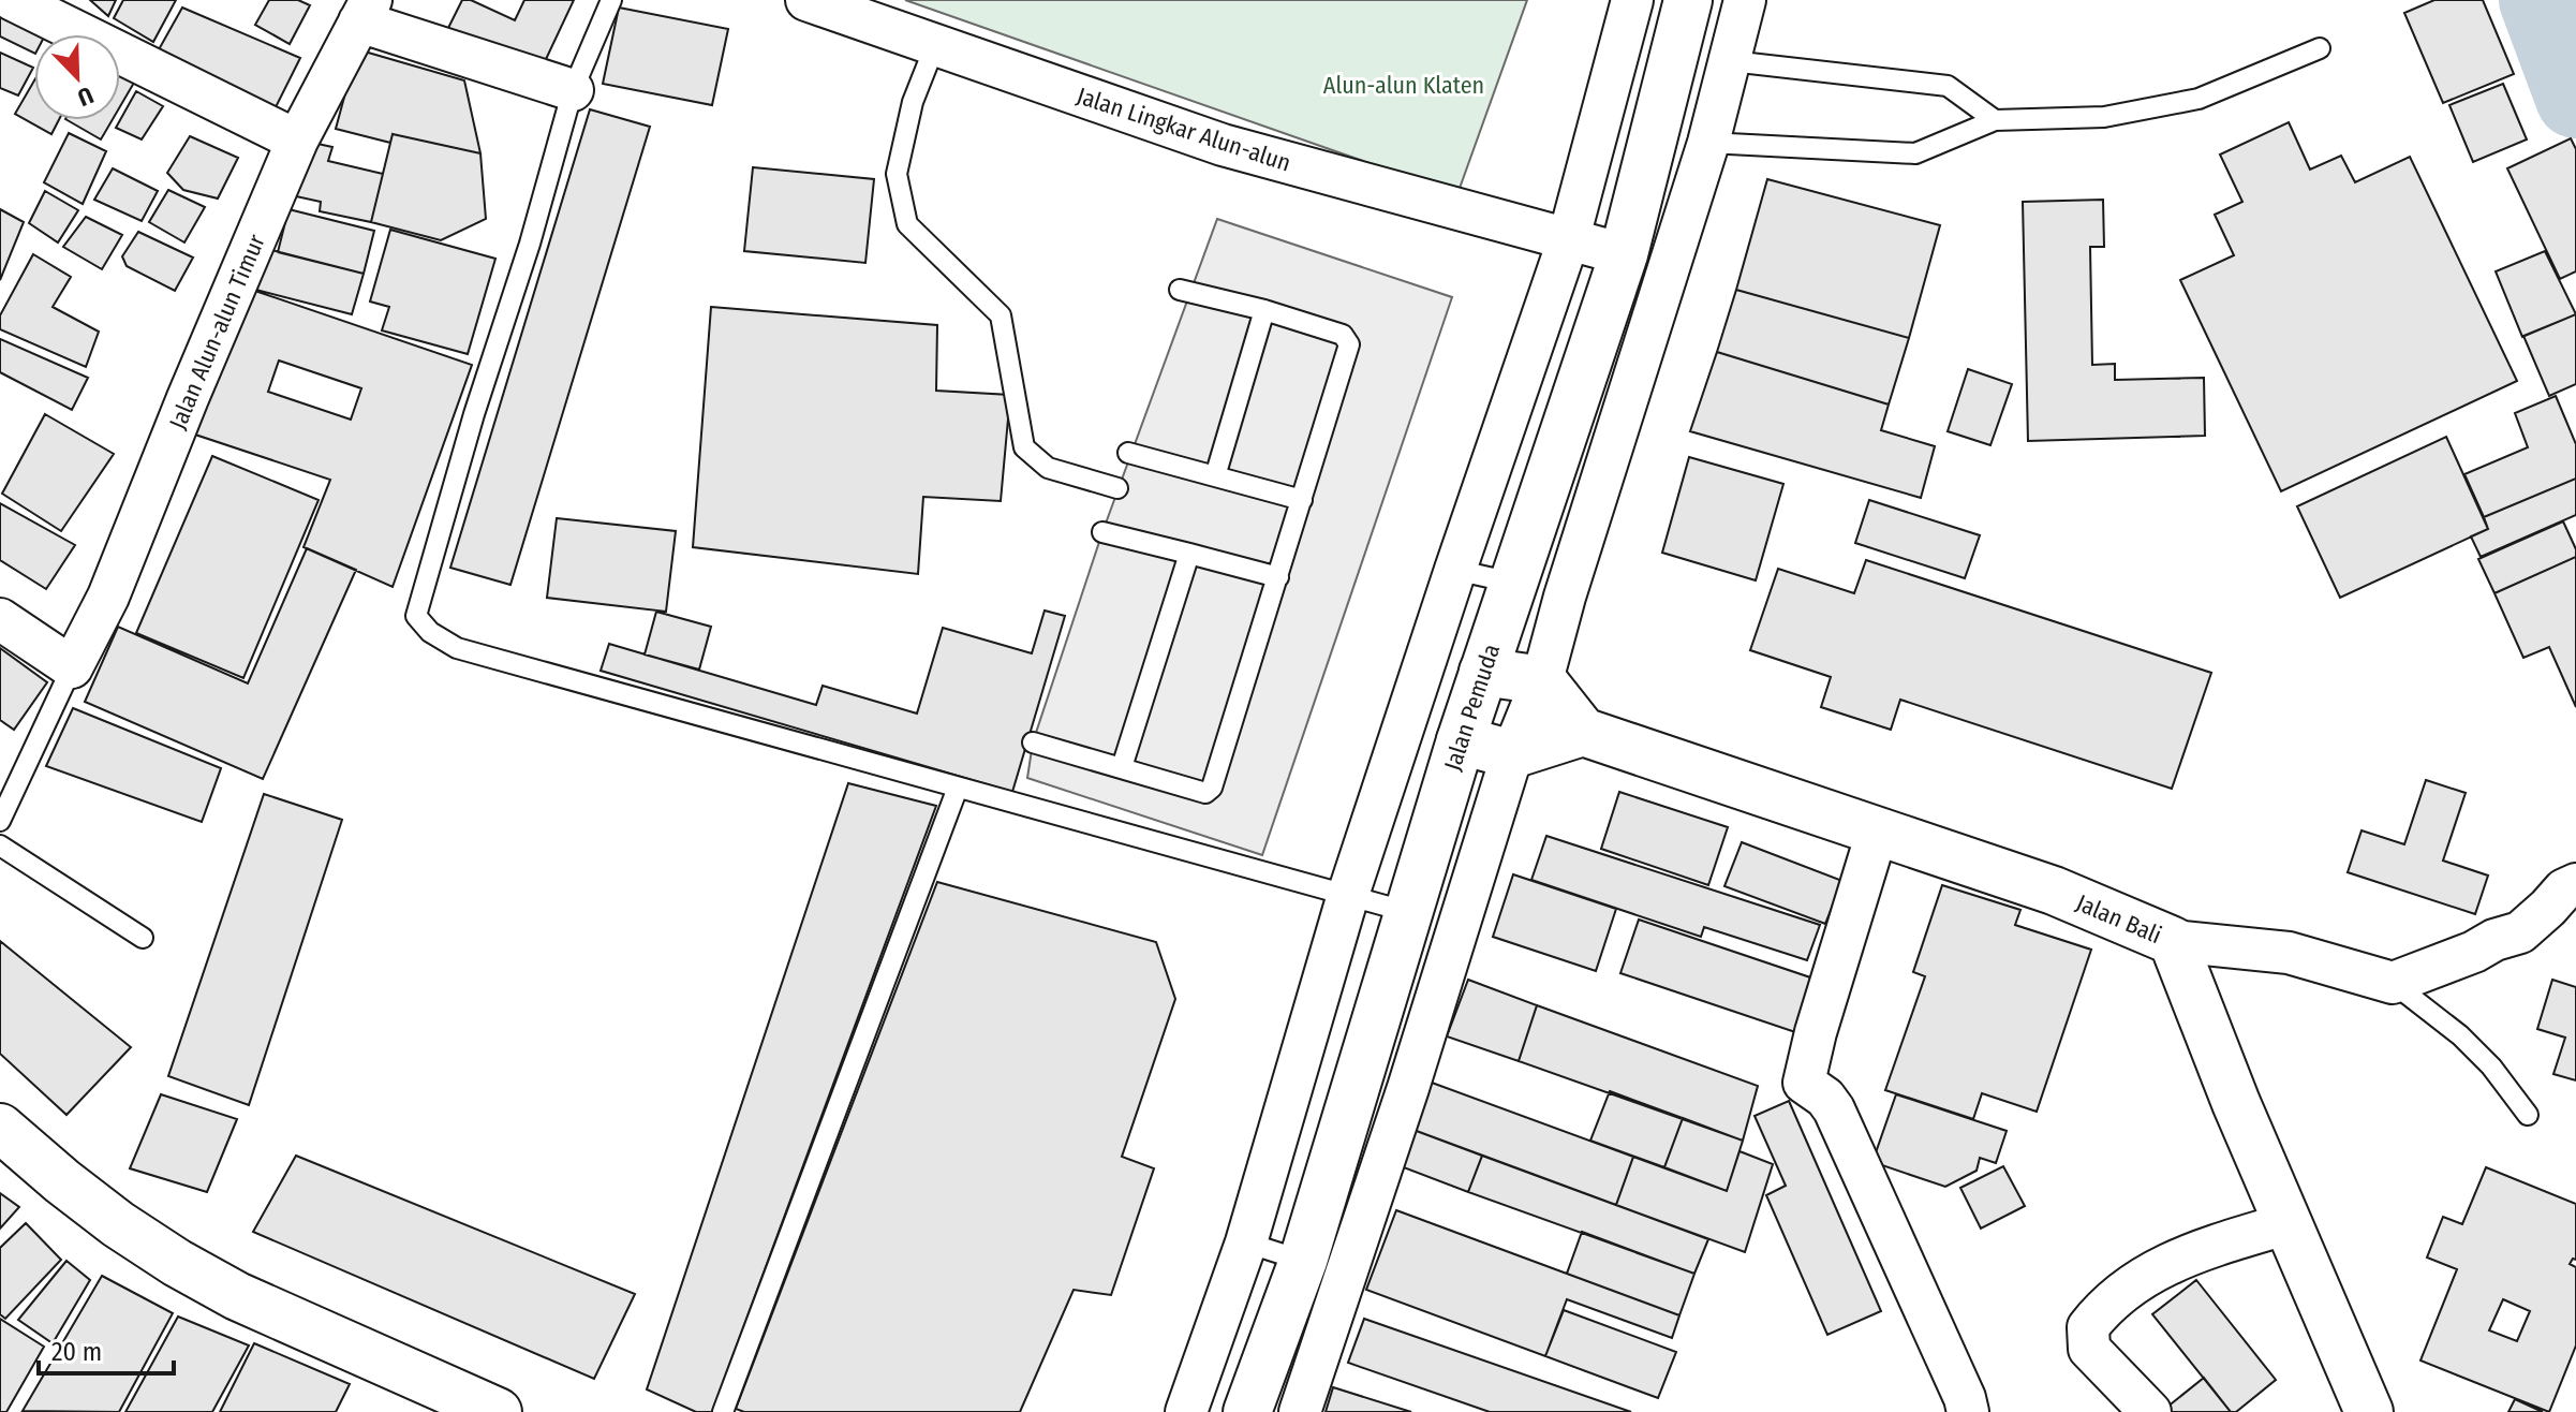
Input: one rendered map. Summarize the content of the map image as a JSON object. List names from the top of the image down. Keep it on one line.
{"streets":{"main road":["Jalan Pemuda","Jalan Bali"],"street":["Jalan Lingkar Alun-alun","Jalan Alun-alun Timur"]},"crossings":[["Jalan Lingkar Alun-alun","Jalan Pemuda"]],"parks":["Alun-alun Klaten"],"scale_bar":"20 m","north":"bottom right"}
